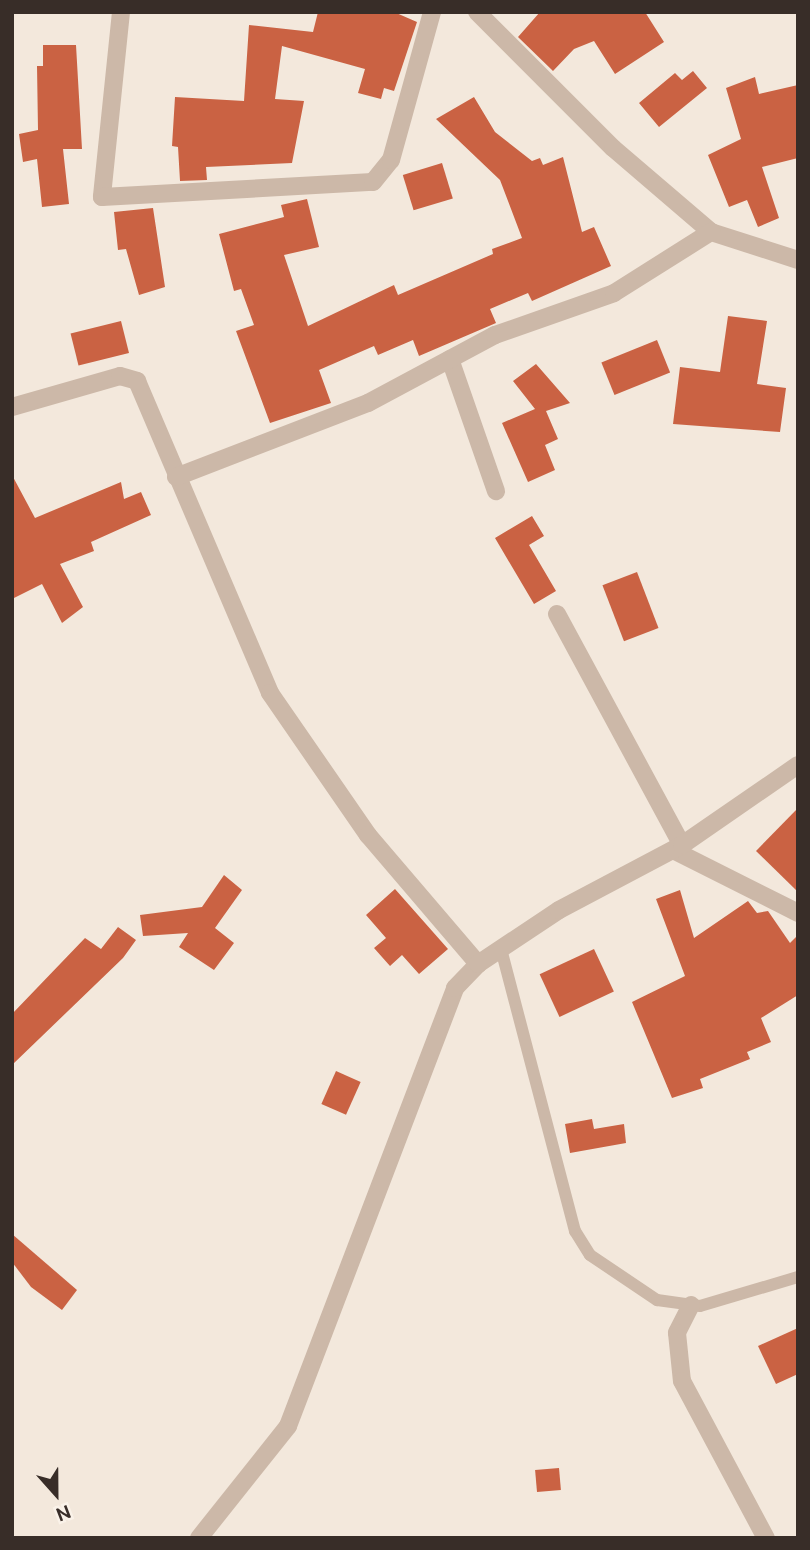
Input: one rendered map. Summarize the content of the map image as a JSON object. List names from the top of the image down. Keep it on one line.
{"north":"bottom"}
